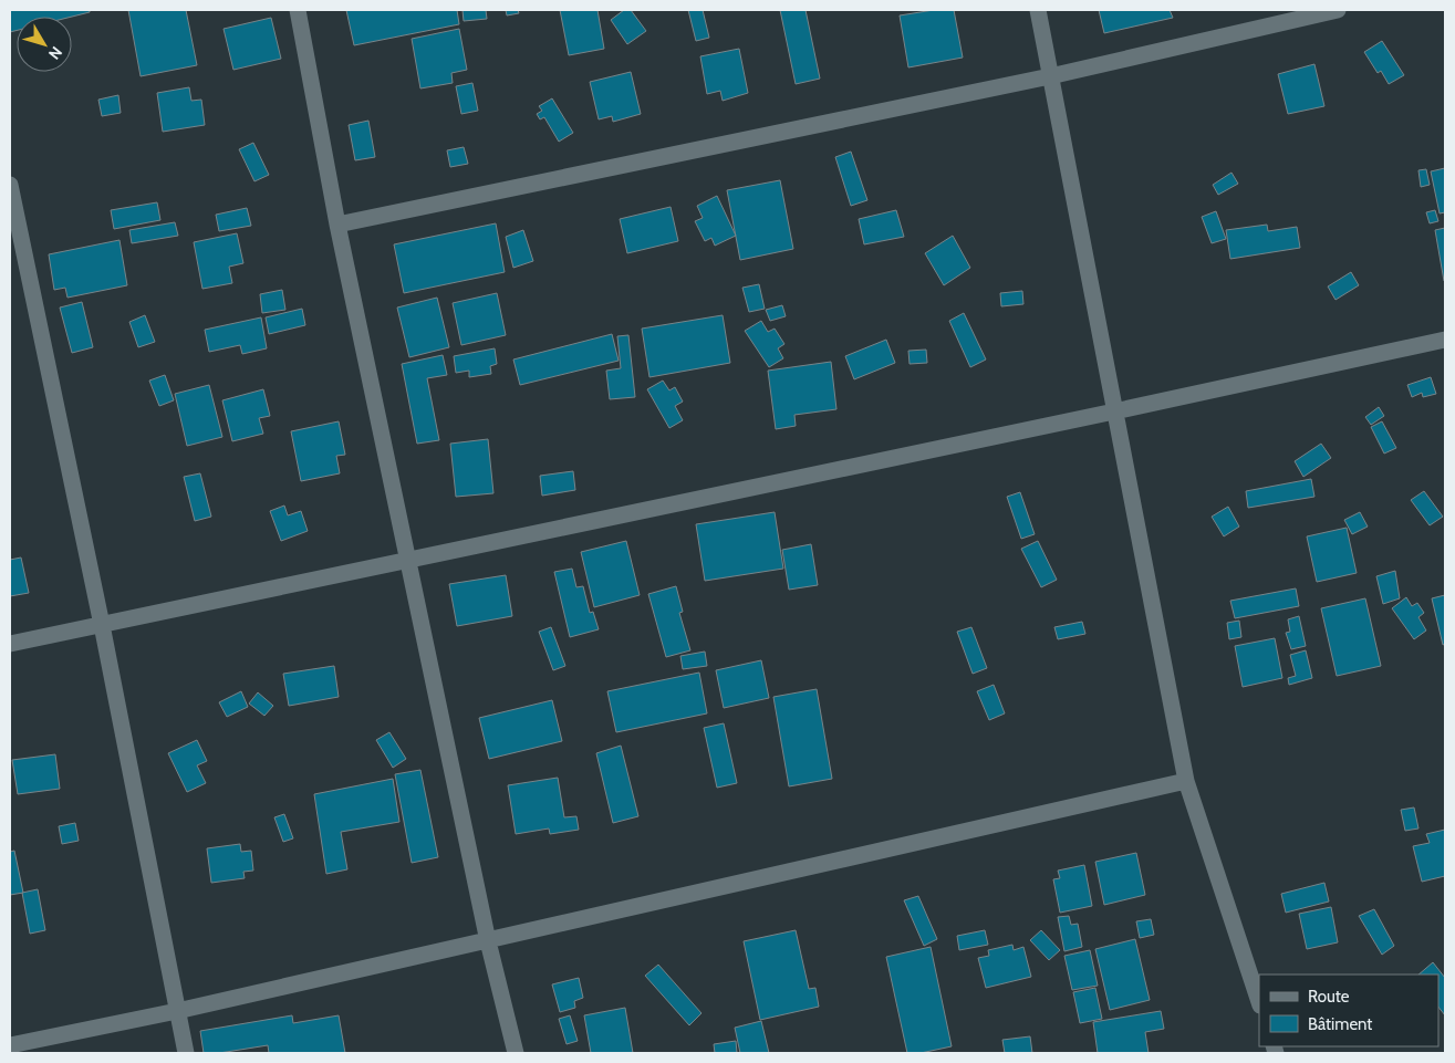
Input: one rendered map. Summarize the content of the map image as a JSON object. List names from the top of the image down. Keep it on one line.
{"legend":["Route","Bâtiment"],"north":"bottom right"}
